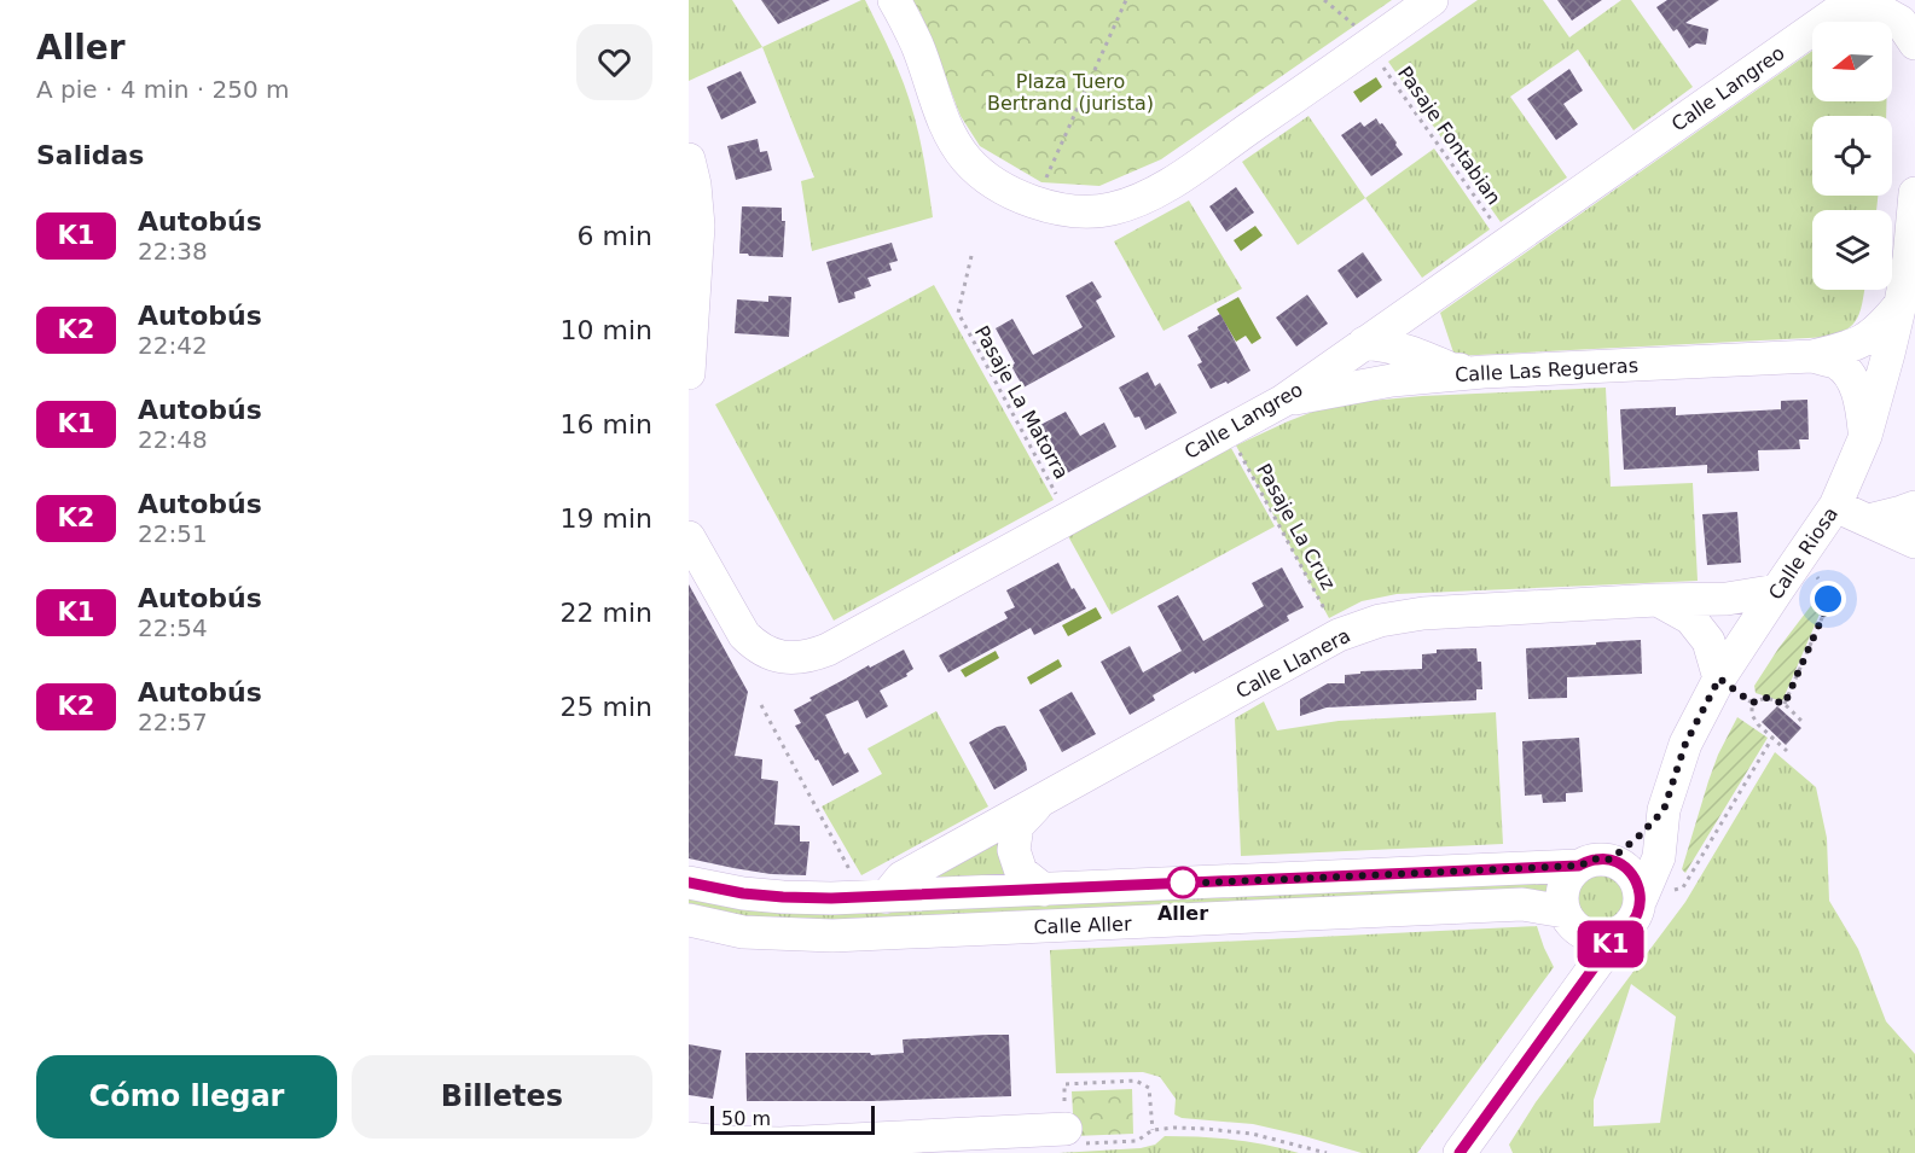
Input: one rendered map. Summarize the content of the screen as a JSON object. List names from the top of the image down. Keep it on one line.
{"streets":{"street":["Calle Langreo","Calle Las Regueras","Calle Riosa","Calle Llanera","Calle Aller"],"path":["Pasaje Fontabian","Pasaje La Matorra","Pasaje La Cruz"]},"crossings":[["Calle Langreo","Pasaje Fontabian"],["Calle Langreo","Calle Las Regueras"],["Calle Langreo","Pasaje La Matorra"],["Calle Langreo","Pasaje La Cruz"],["Calle Las Regueras","Calle Riosa"],["Pasaje La Cruz","Calle Llanera"],["Calle Riosa","Calle Llanera"],["Calle Riosa","Calle Aller"],["Calle Llanera","Calle Aller"]],"parks":["Plaza Tuero Bertrand (jurista)"],"places":["Aller"],"lines":["bus line K1"],"scale_bar":"50 m","north":"left","page":{"heading":[["Aller","A pie · 4 min · 250 m"],"Salidas"],"on_map":"K1","list":[{"mark":"K1","name":"Autobús","note":"22:38","value":"6 min"},{"mark":"K2","name":"Autobús","note":"22:42","value":"10 min"},{"mark":"K1","name":"Autobús","note":"22:48","value":"16 min"},{"mark":"K2","name":"Autobús","note":"22:51","value":"19 min"},{"mark":"K1","name":"Autobús","note":"22:54","value":"22 min"},{"mark":"K2","name":"Autobús","note":"22:57","value":"25 min"}],"buttons":["Cómo llegar","Billetes"],"scale":"50 m"}}
